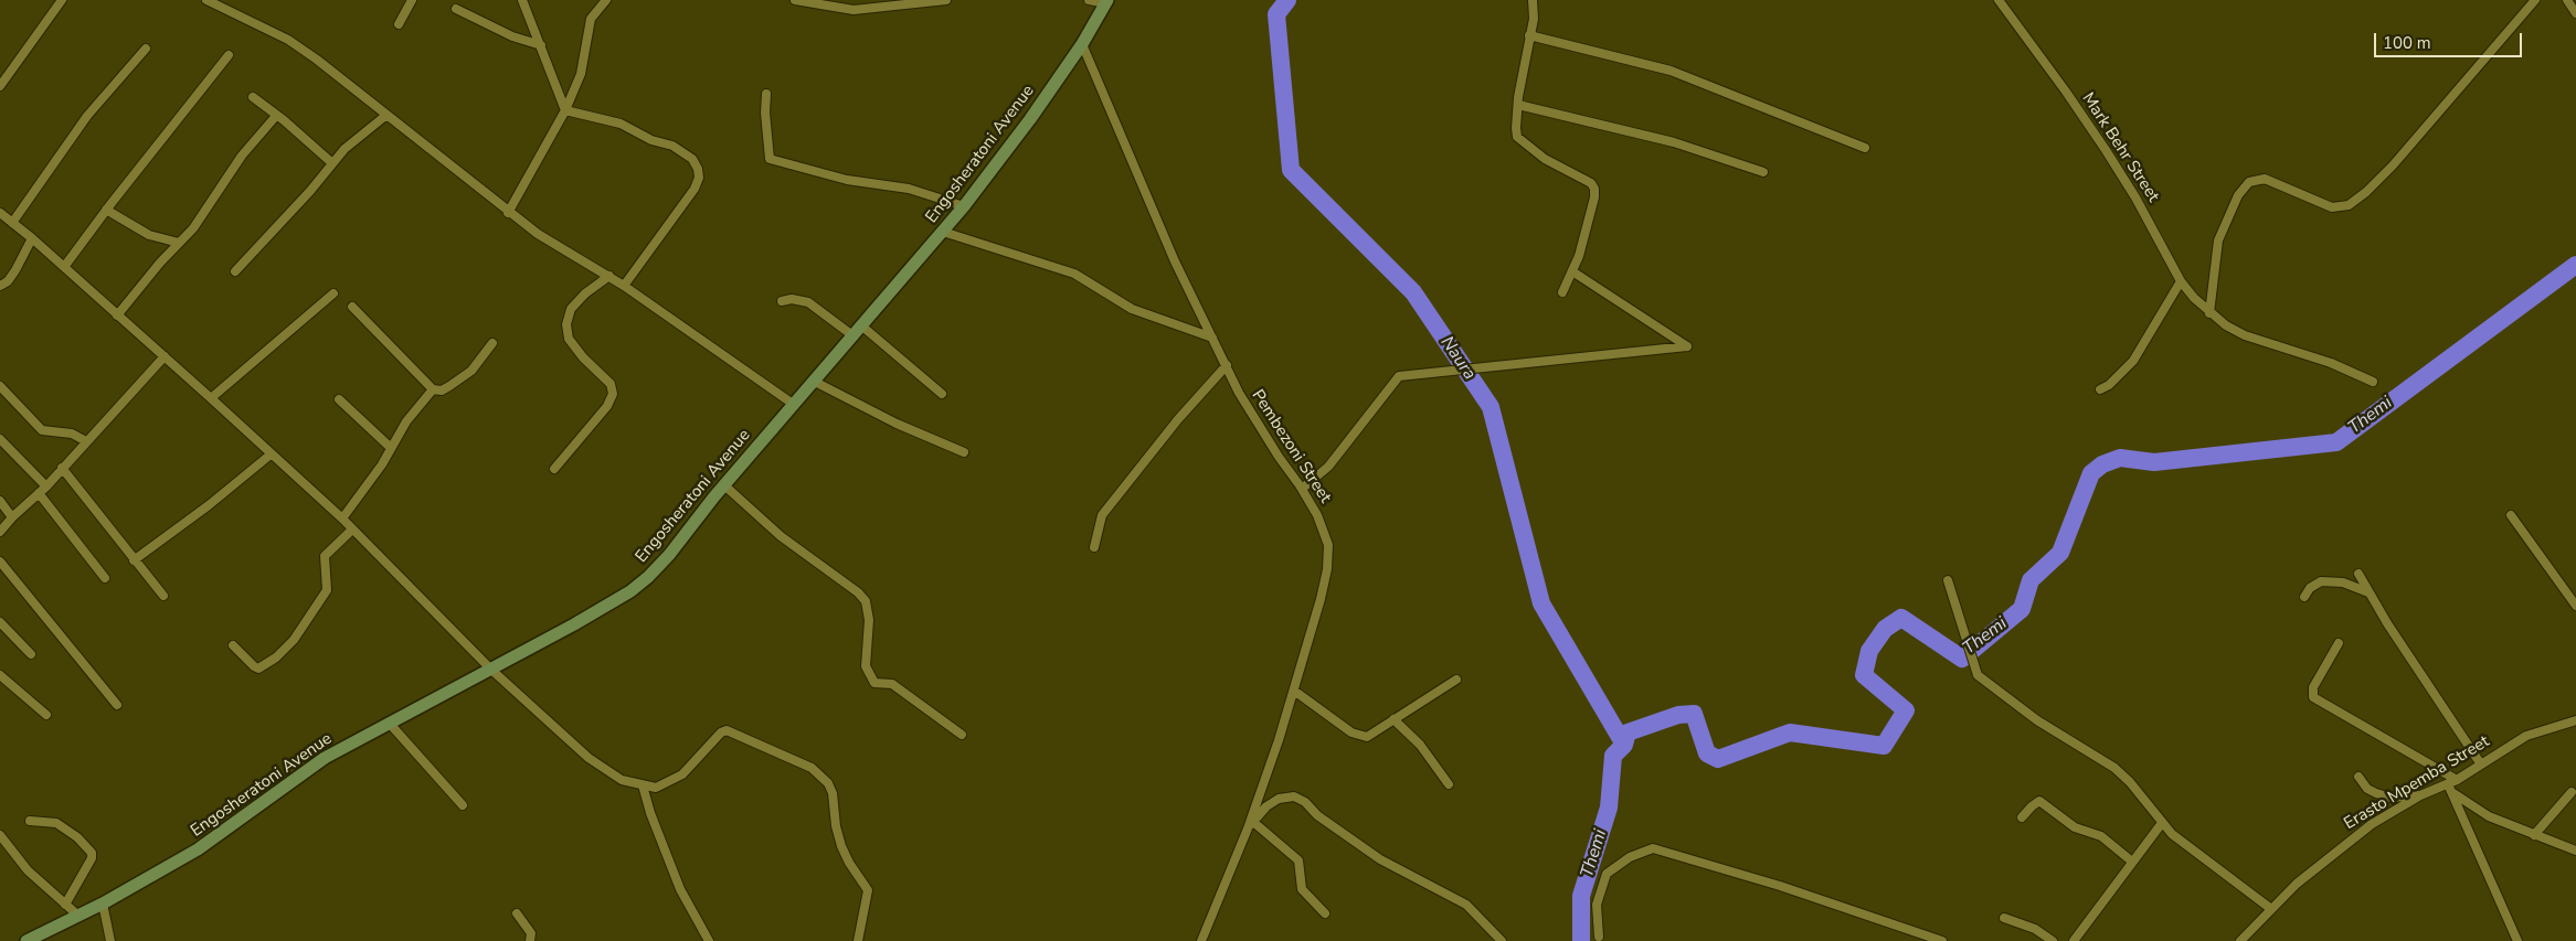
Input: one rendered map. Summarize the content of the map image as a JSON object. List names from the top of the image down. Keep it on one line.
{"streets":{"street":["Mark Behr Street","Engosheratoni Avenue","Pembezoni Street","Erasto Mpemba Street"]},"crossings":[["Engosheratoni Avenue","Pembezoni Street"]],"water":["Naura","Themi"],"scale_bar":"100 m"}
